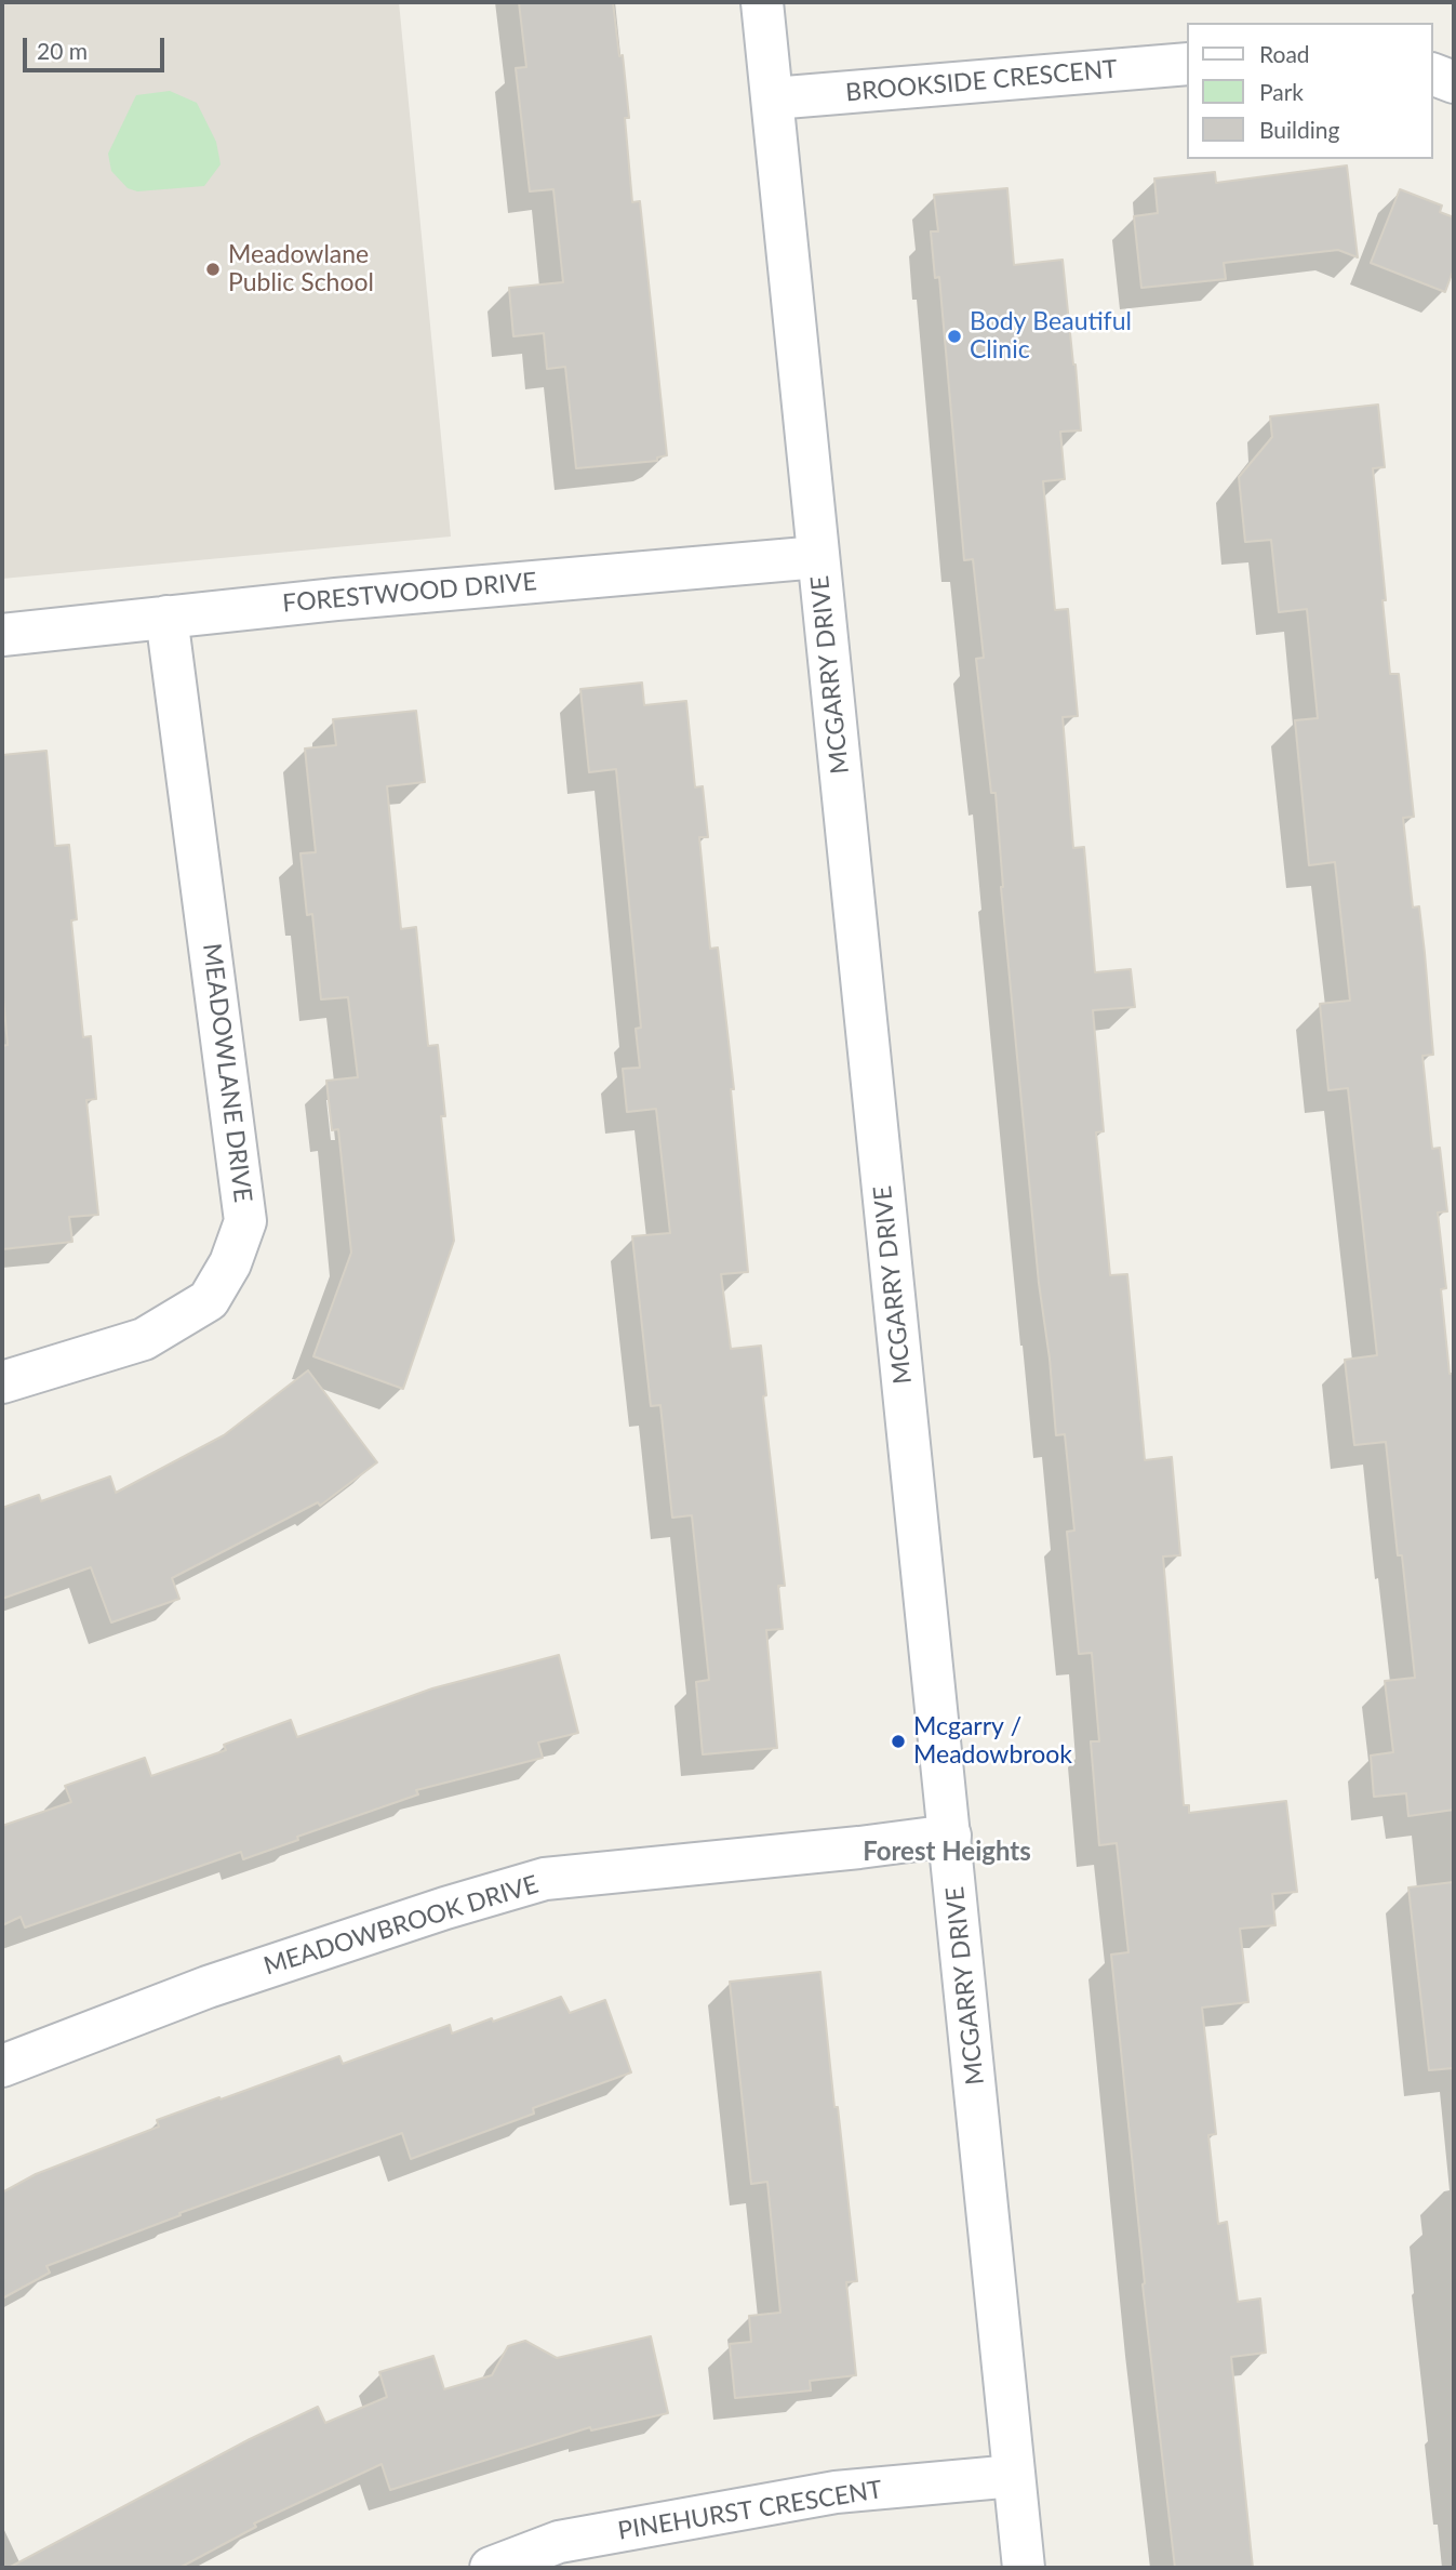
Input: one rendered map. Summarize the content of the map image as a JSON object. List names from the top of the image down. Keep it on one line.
{"streets":{"street":["BROOKSIDE CRESCENT","FORESTWOOD DRIVE","MCGARRY DRIVE","MEADOWLANE DRIVE","MEADOWBROOK DRIVE","PINEHURST CRESCENT"]},"crossings":[["BROOKSIDE CRESCENT","MCGARRY DRIVE"],["FORESTWOOD DRIVE","MCGARRY DRIVE"],["FORESTWOOD DRIVE","MEADOWLANE DRIVE"],["MCGARRY DRIVE","MEADOWBROOK DRIVE"],["MCGARRY DRIVE","PINEHURST CRESCENT"]],"districts":["Forest Heights"],"places":["Meadowlane Public School","Body Beautiful Clinic","Mcgarry / Meadowbrook"],"legend":["Road","Park","Building"],"scale_bar":"20 m"}
